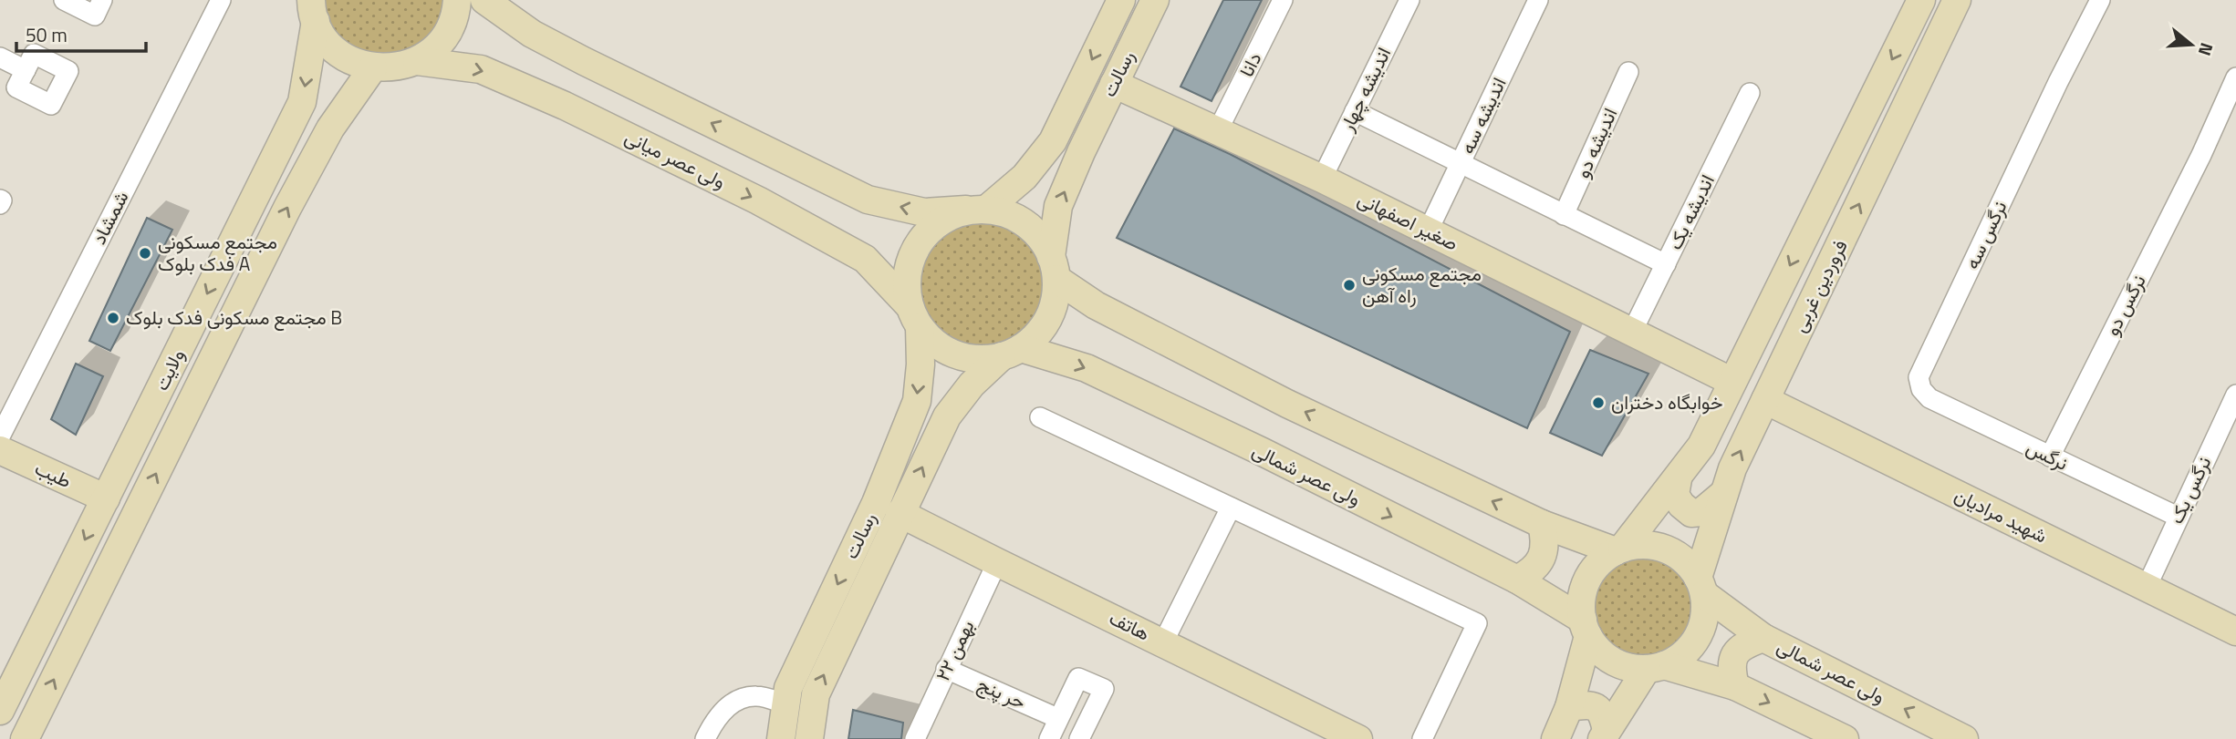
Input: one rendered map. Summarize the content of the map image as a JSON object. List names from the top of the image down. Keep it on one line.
{"streets":{"main road":["رسالت","ولی عصر میانی","صغیر اصفهانی","فروردین غربی","ولایت","طیب","ولی عصر شمالی","شهید مرادیان","هاتف"],"street":["دانا","اندیشه چهار","اندیشه سه","اندیشه دو","اندیشه یک","شمشاد","نرگس سه","نرگس دو","نرگس","نرگس یک","۲۲ بهمن","حر پنج"]},"crossings":[["دانا","صغیر اصفهانی"],["رسالت","ولی عصر میانی"],["رسالت","صغیر اصفهانی"],["رسالت","ولی عصر شمالی"],["رسالت","هاتف"],["اندیشه چهار","صغیر اصفهانی"],["اندیشه سه","صغیر اصفهانی"],["ولی عصر میانی","ولی عصر شمالی"],["اندیشه یک","صغیر اصفهانی"],["صغیر اصفهانی","فروردین غربی"],["نرگس سه","نرگس"],["فروردین غربی","ولی عصر شمالی"],["فروردین غربی","شهید مرادیان"],["نرگس دو","نرگس"],["ولایت","طیب"],["نرگس","نرگس یک"],["نرگس یک","شهید مرادیان"],["هاتف","۲۲ بهمن"],["۲۲ بهمن","حر پنج"]],"places":["مجتمع مسکونی فدک بلوک A","مجتمع مسکونی راه آهن","مجتمع مسکونی فدک بلوک B","خوابگاه دختران"],"scale_bar":"50 m","north":"right"}
